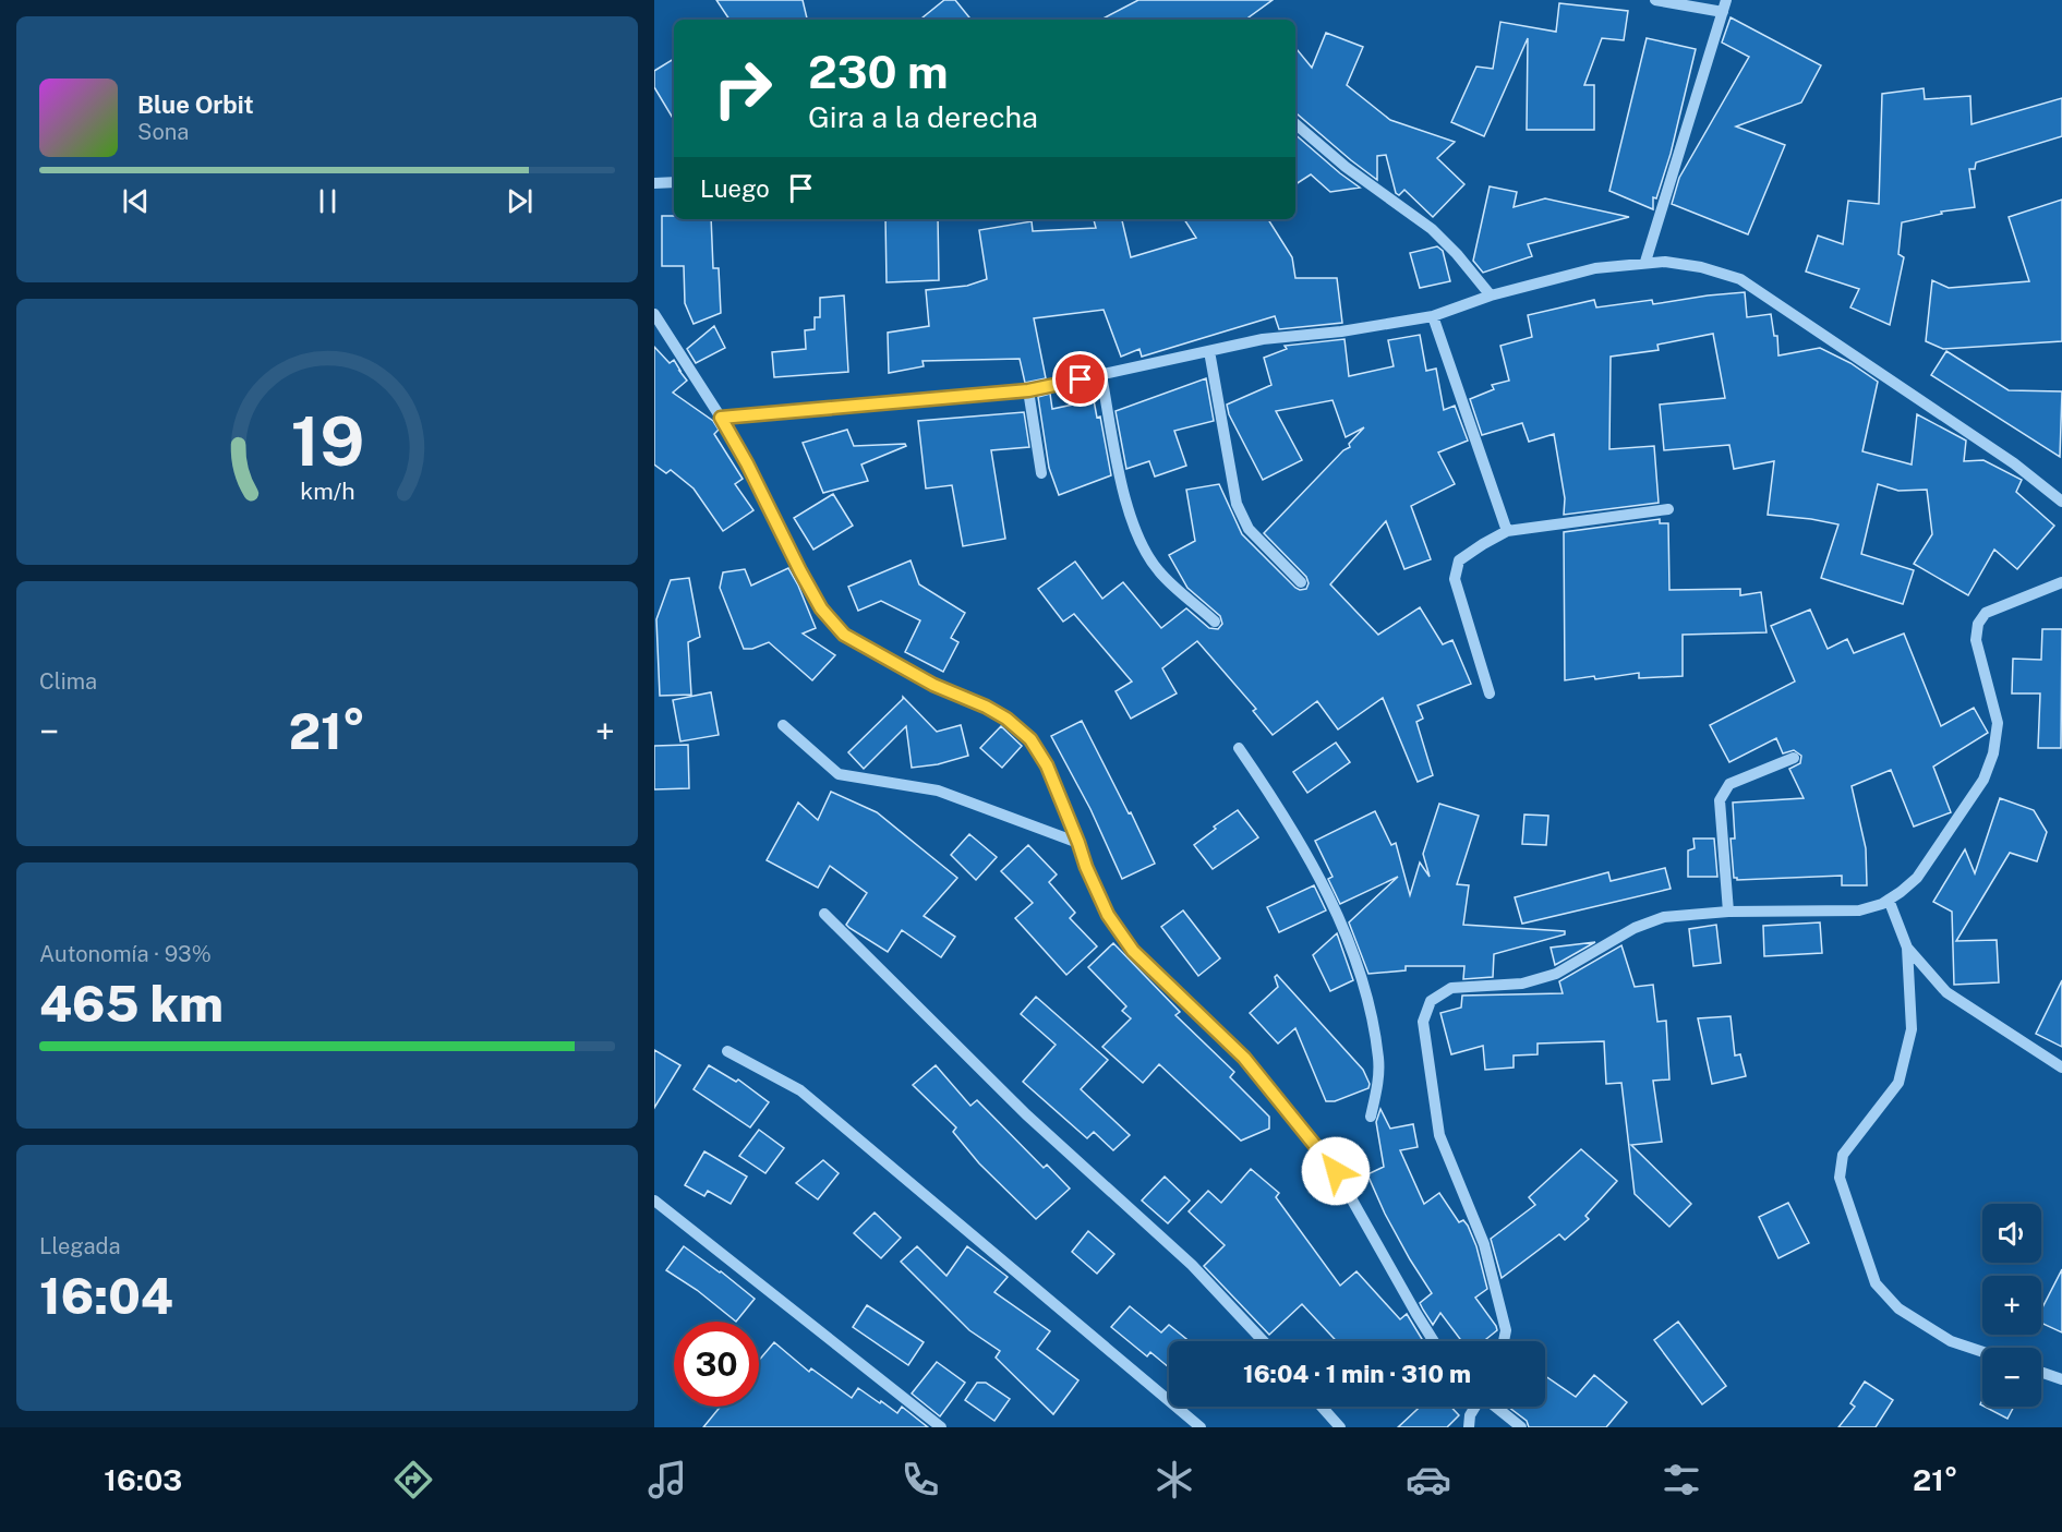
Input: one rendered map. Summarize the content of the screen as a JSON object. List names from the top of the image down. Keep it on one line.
{"page":{"turn":["230 m","Gira a la derecha"],"song":["Blue Orbit","Sona"],"then":"Luego","tile":["Clima",["Autonomía · 93%","465 km"],["Llegada","16:04"]],"heat":["−","21°","+"],"map_buttons":["+","−"],"limit":"30","trip":"16:04 · 1 min · 310 m","tabs":["16:03","21°"],"gauge":["19","km/h"]}}
